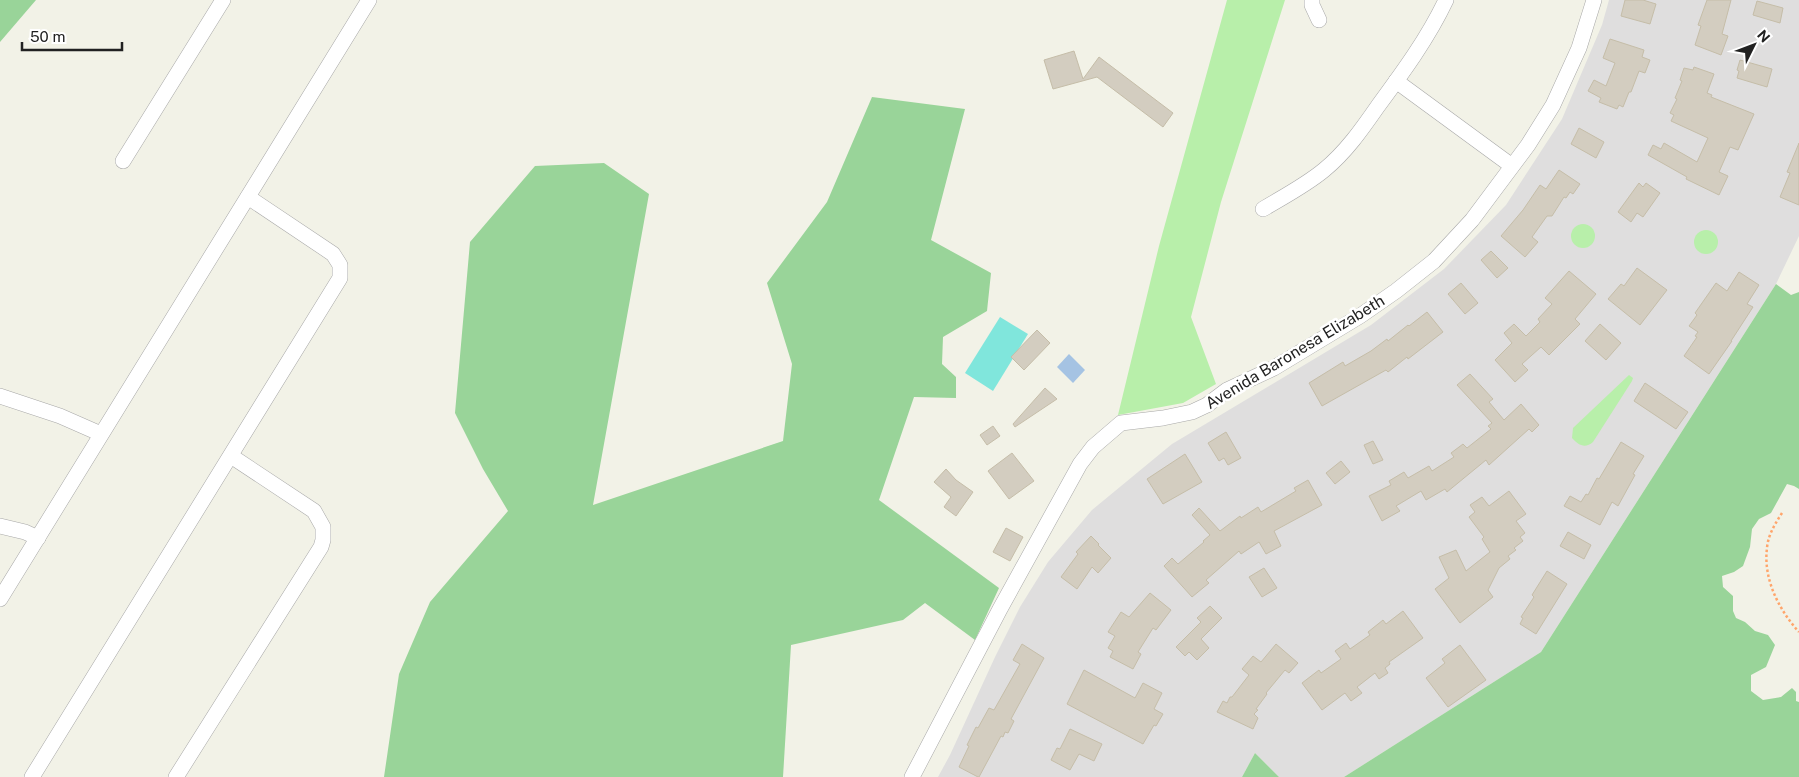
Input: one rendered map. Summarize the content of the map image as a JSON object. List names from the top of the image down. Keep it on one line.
{"streets":{"street":["Avenida Baronesa Elizabeth"]},"scale_bar":"50 m","north":"top right"}
